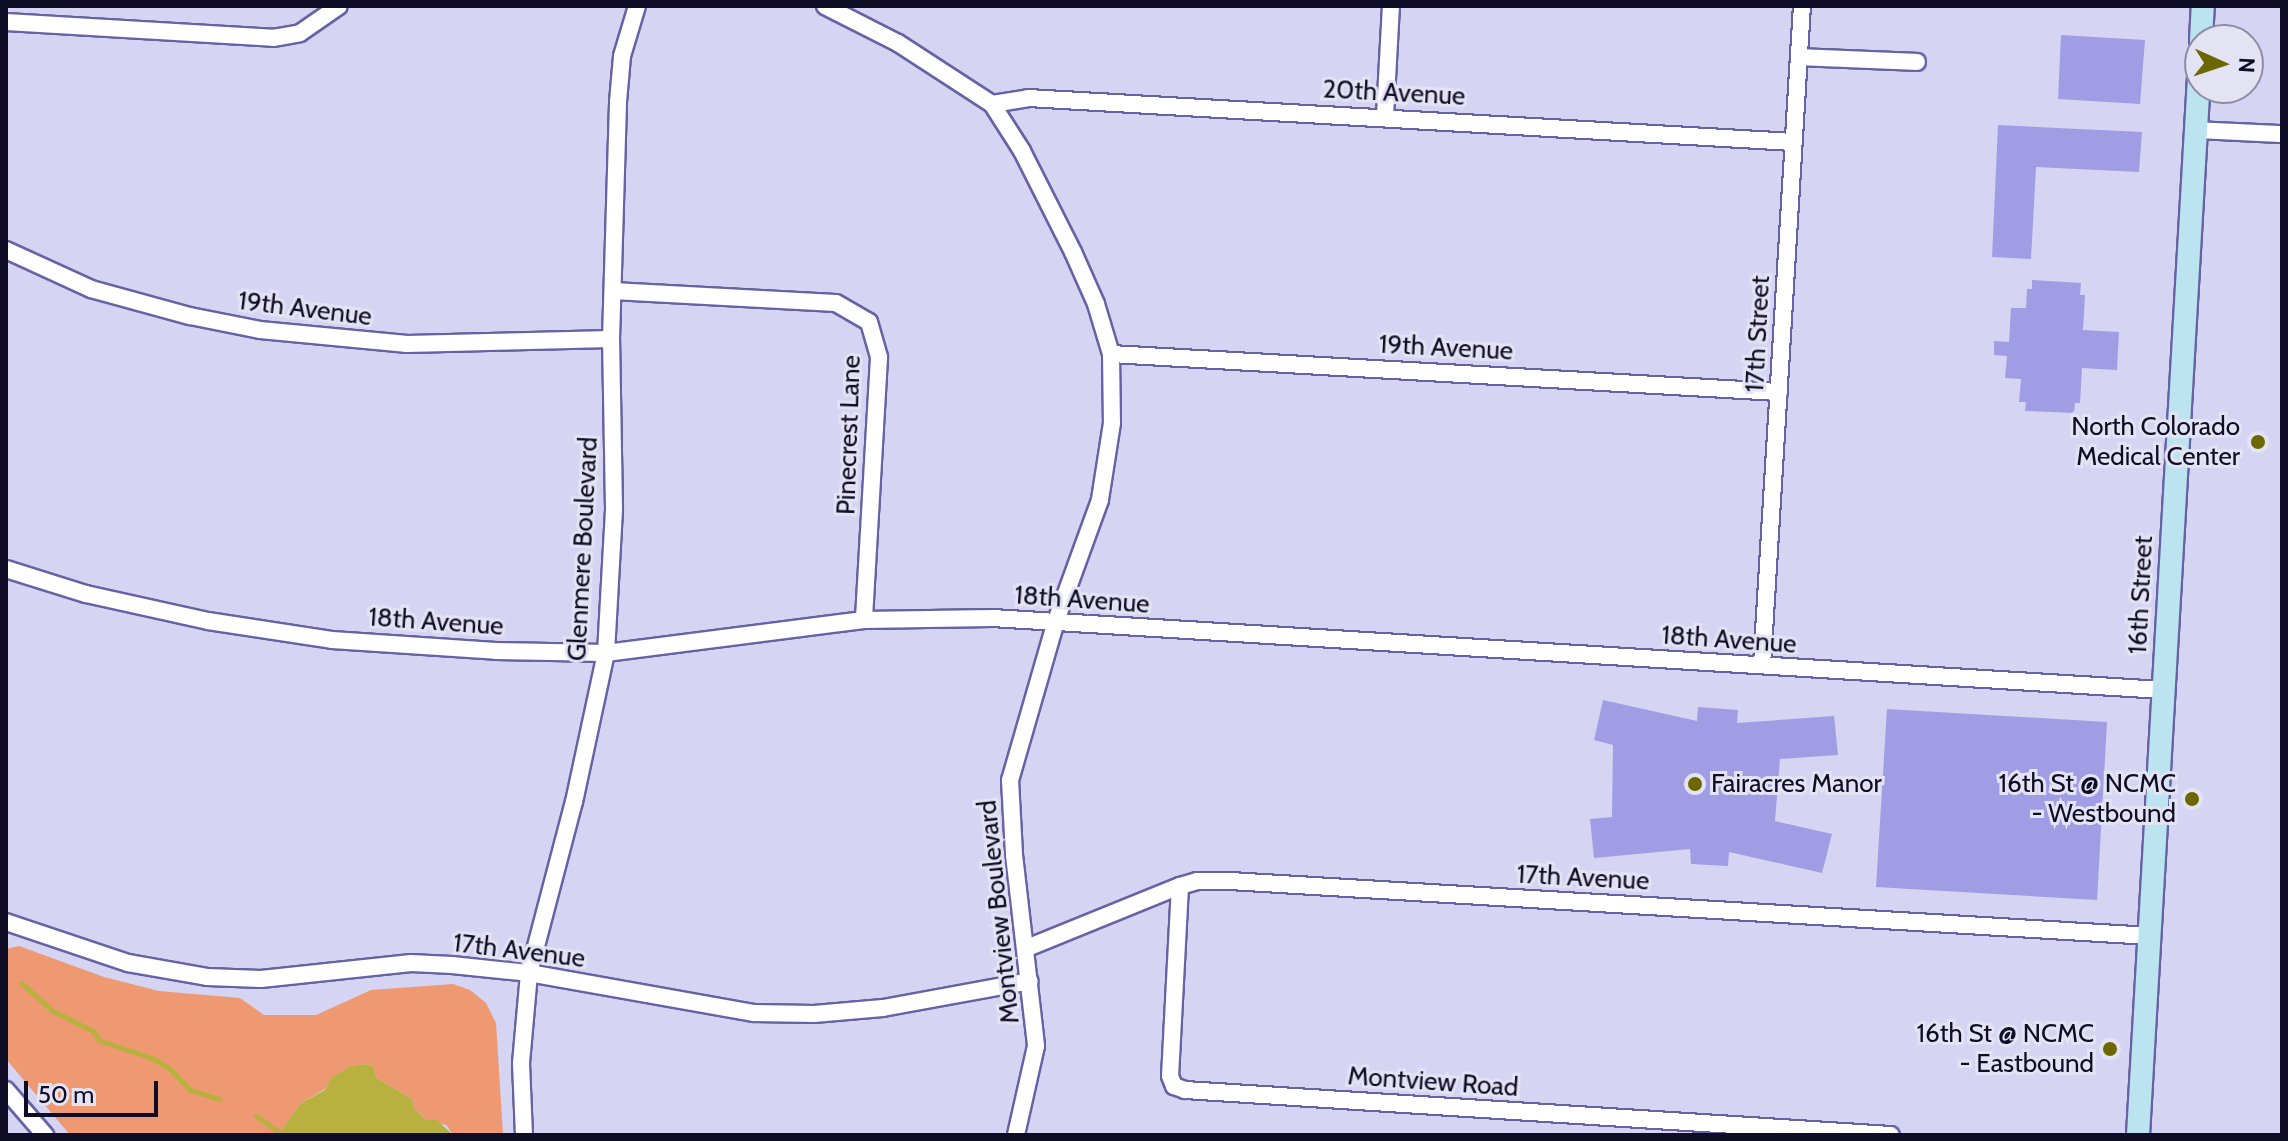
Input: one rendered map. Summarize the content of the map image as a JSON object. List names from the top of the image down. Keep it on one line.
{"streets":{"main road":["16th Street"],"street":["20th Avenue","19th Avenue","17th Street","Pinecrest Lane","Glenmere Boulevard","18th Avenue","17th Avenue","Montview Boulevard","Montview Road"]},"crossings":[["20th Avenue","17th Street"],["20th Avenue","Montview Boulevard"],["19th Avenue","17th Street"],["19th Avenue","Glenmere Boulevard"],["19th Avenue","Montview Boulevard"],["17th Street","18th Avenue"],["Pinecrest Lane","Glenmere Boulevard"],["Pinecrest Lane","18th Avenue"],["Glenmere Boulevard","18th Avenue"],["Glenmere Boulevard","17th Avenue"],["16th Street","18th Avenue"],["16th Street","17th Avenue"],["18th Avenue","Montview Boulevard"],["17th Avenue","Montview Boulevard"],["17th Avenue","Montview Road"]],"places":["North Colorado Medical Center","Fairacres Manor","16th St @ NCMC - Westbound","16th St @ NCMC - Eastbound"],"scale_bar":"50 m","north":"right"}
